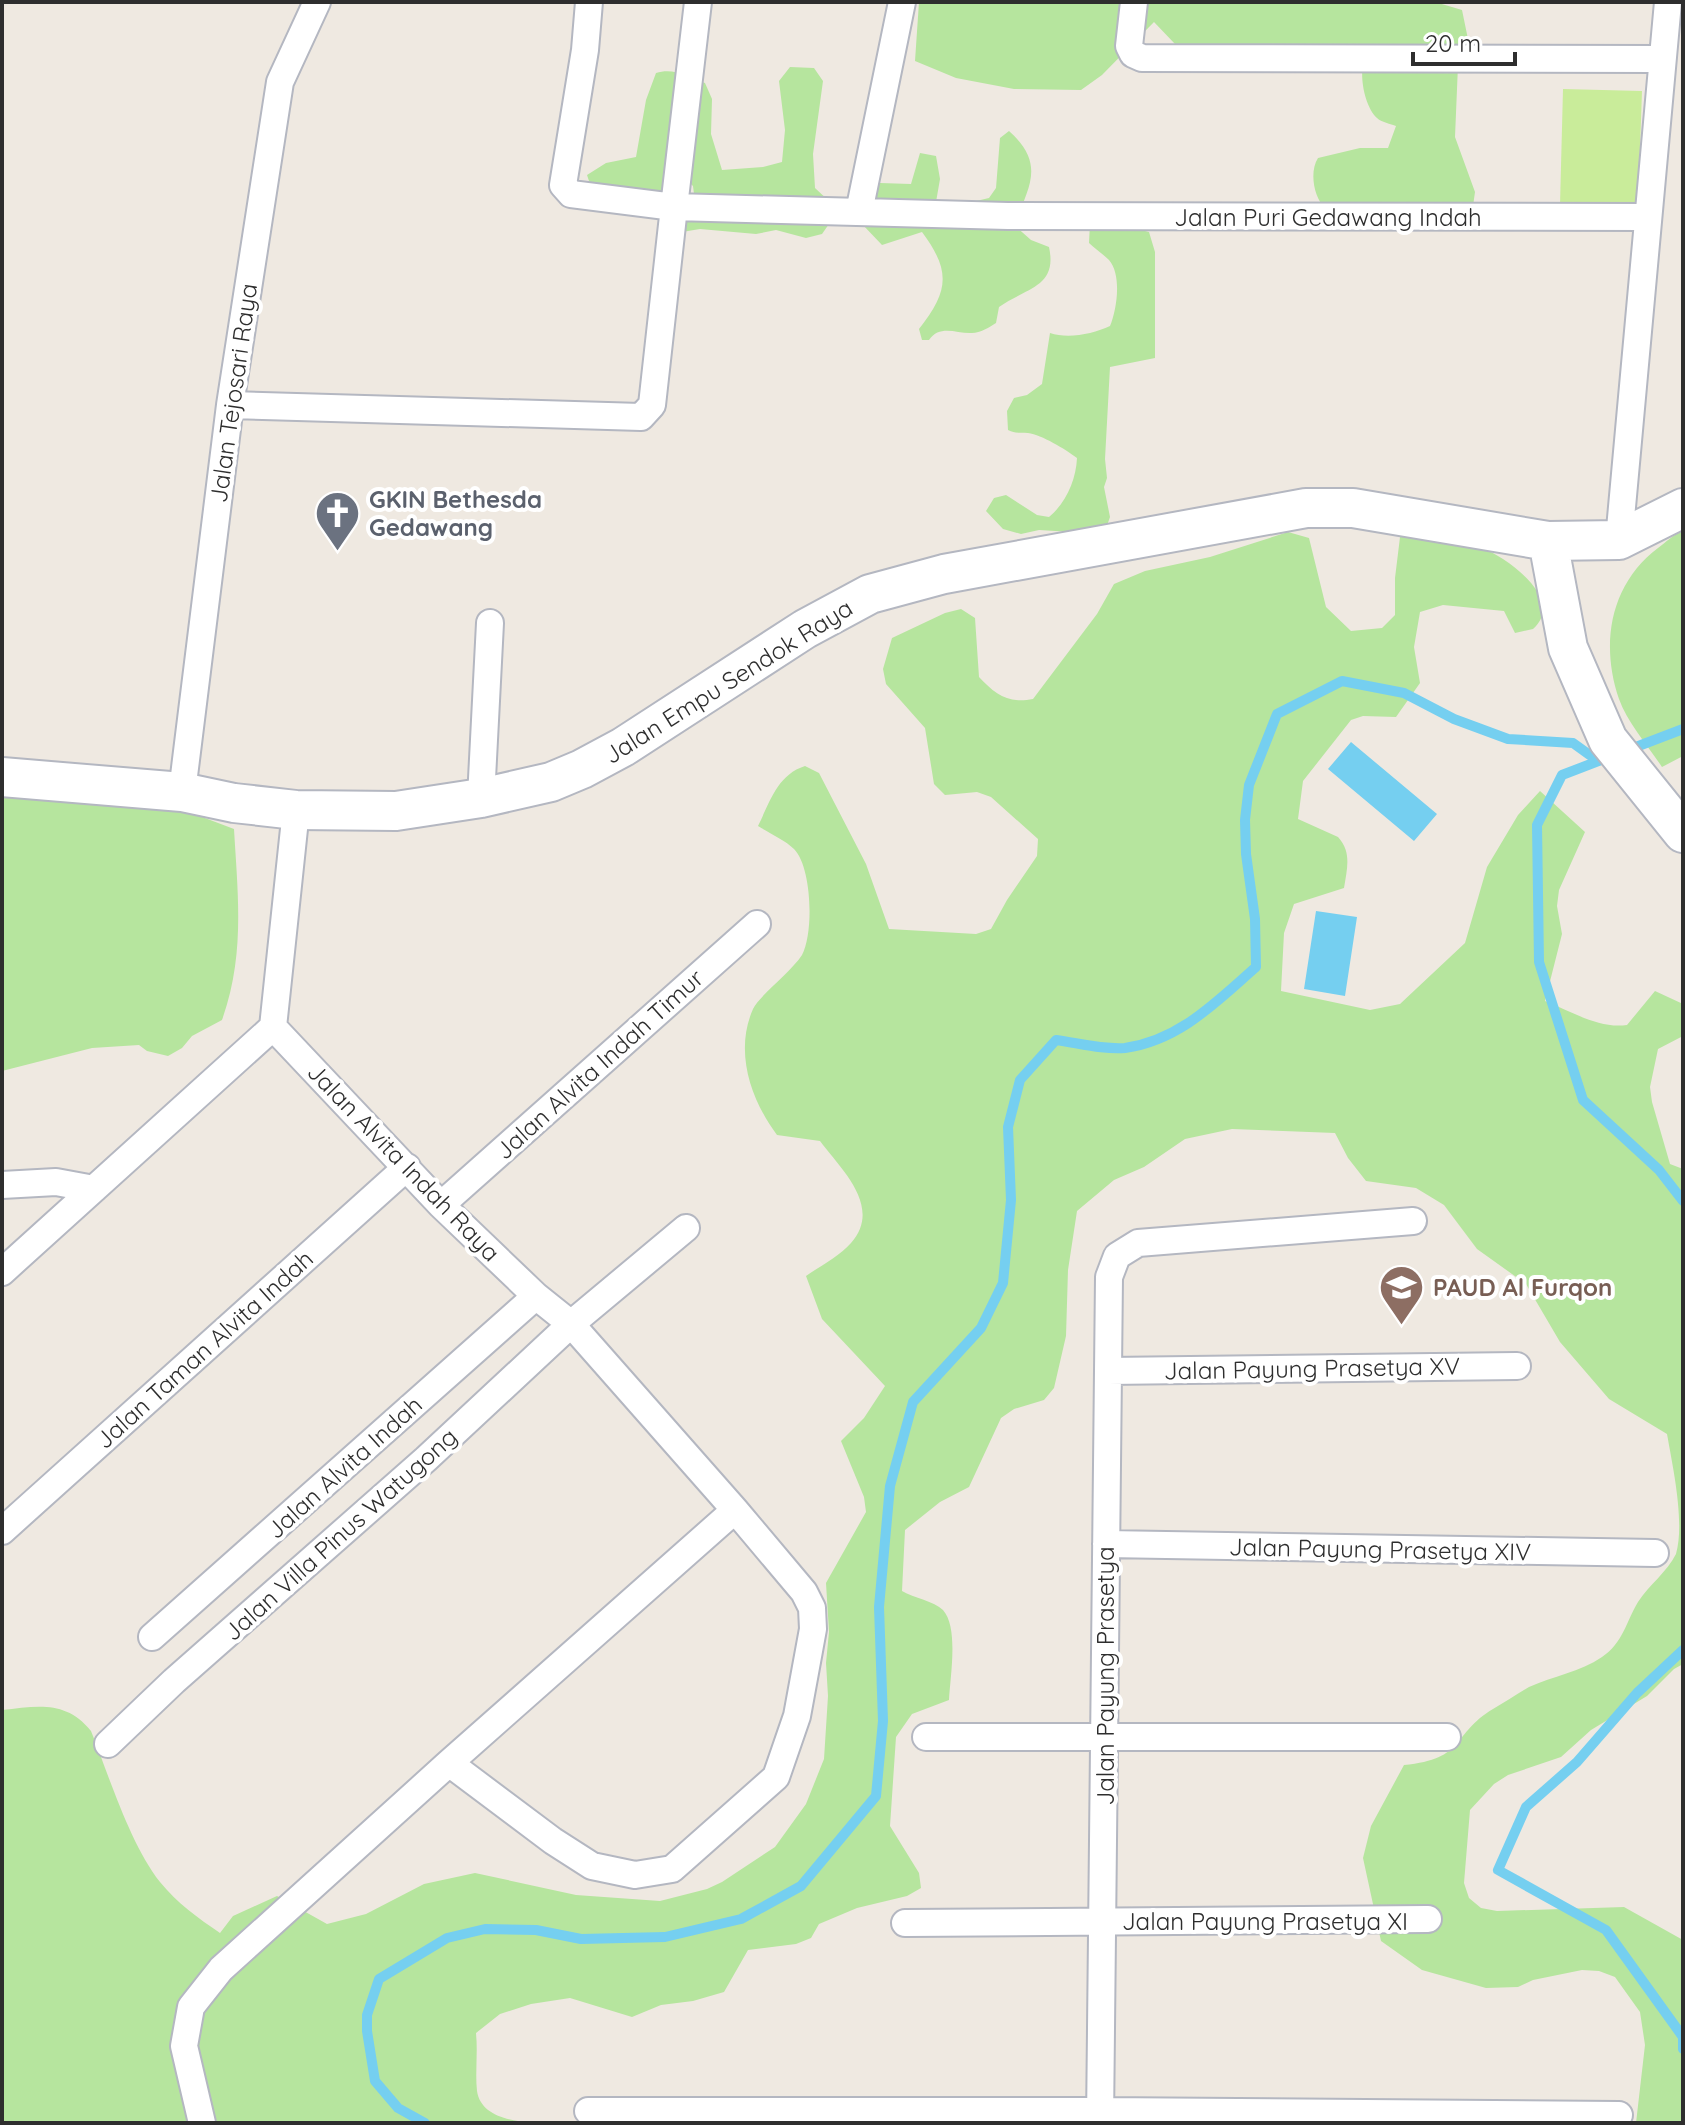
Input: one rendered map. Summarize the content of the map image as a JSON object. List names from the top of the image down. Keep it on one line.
{"streets":{"street":["Jalan Puri Gedawang Indah","Jalan Tejosari Raya","Jalan Empu Sendok Raya","Jalan Alvita Indah Timur","Jalan Alvita Indah Raya","Jalan Taman Alvita Indah","Jalan Payung Prasetya XV","Jalan Alvita Indah","Jalan Villa Pinus Watugong","Jalan Payung Prasetya XIV","Jalan Payung Prasetya","Jalan Payung Prasetya XI"]},"crossings":[["Jalan Tejosari Raya","Jalan Empu Sendok Raya"],["Jalan Alvita Indah Timur","Jalan Alvita Indah Raya"],["Jalan Alvita Indah Raya","Jalan Taman Alvita Indah"],["Jalan Alvita Indah Raya","Jalan Alvita Indah"],["Jalan Payung Prasetya XV","Jalan Payung Prasetya"],["Jalan Payung Prasetya XIV","Jalan Payung Prasetya"],["Jalan Payung Prasetya","Jalan Payung Prasetya XI"]],"places":{"church":["GKIN Bethesda Gedawang"],"school or university":["PAUD Al Furqon"]},"scale_bar":"20 m"}
